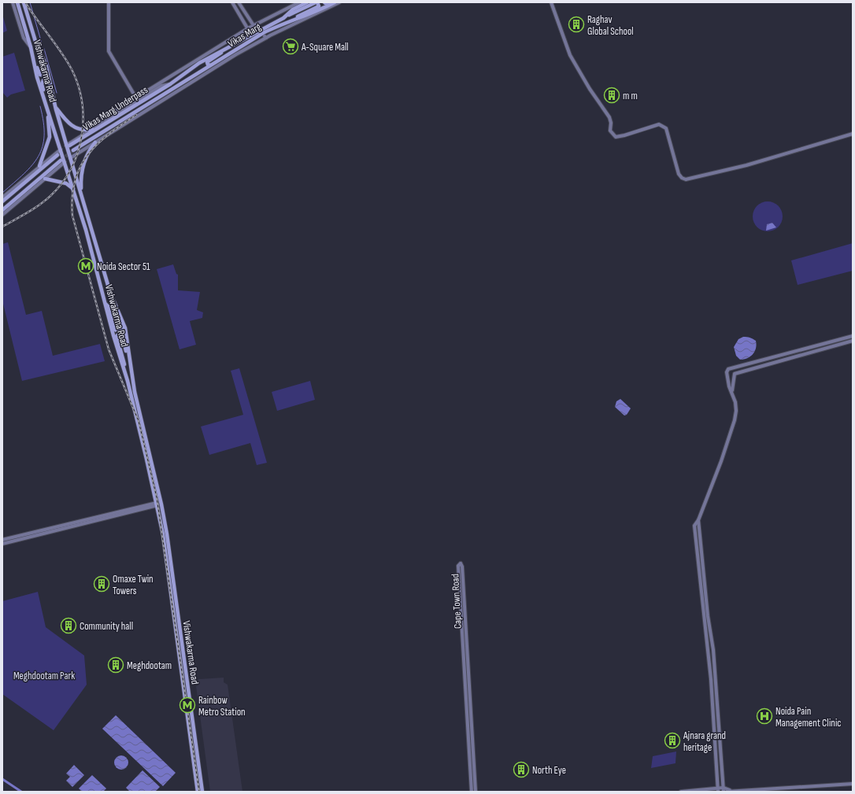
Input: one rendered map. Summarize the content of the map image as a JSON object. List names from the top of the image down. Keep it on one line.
{"streets":{"main road":["Vikas Marg","Vishwakarma Road","Vikas Marg Underpass"],"street":["Cape Town Road"]},"crossings":[["Vikas Marg","Vikas Marg Underpass"],["Vishwakarma Road","Vikas Marg Underpass"]],"parks":["Meghdootam Park"],"places":{"building":["Raghav Global School","m m","Omaxe Twin Towers","Community hall","Meghdootam","Ajnara grand heritage","North Eye"],"supermarket":["A-Square Mall"],"metro station":["Noida Sector 51","Rainbow Metro Station"],"hospital":["Noida Pain Management Clinic"]}}
